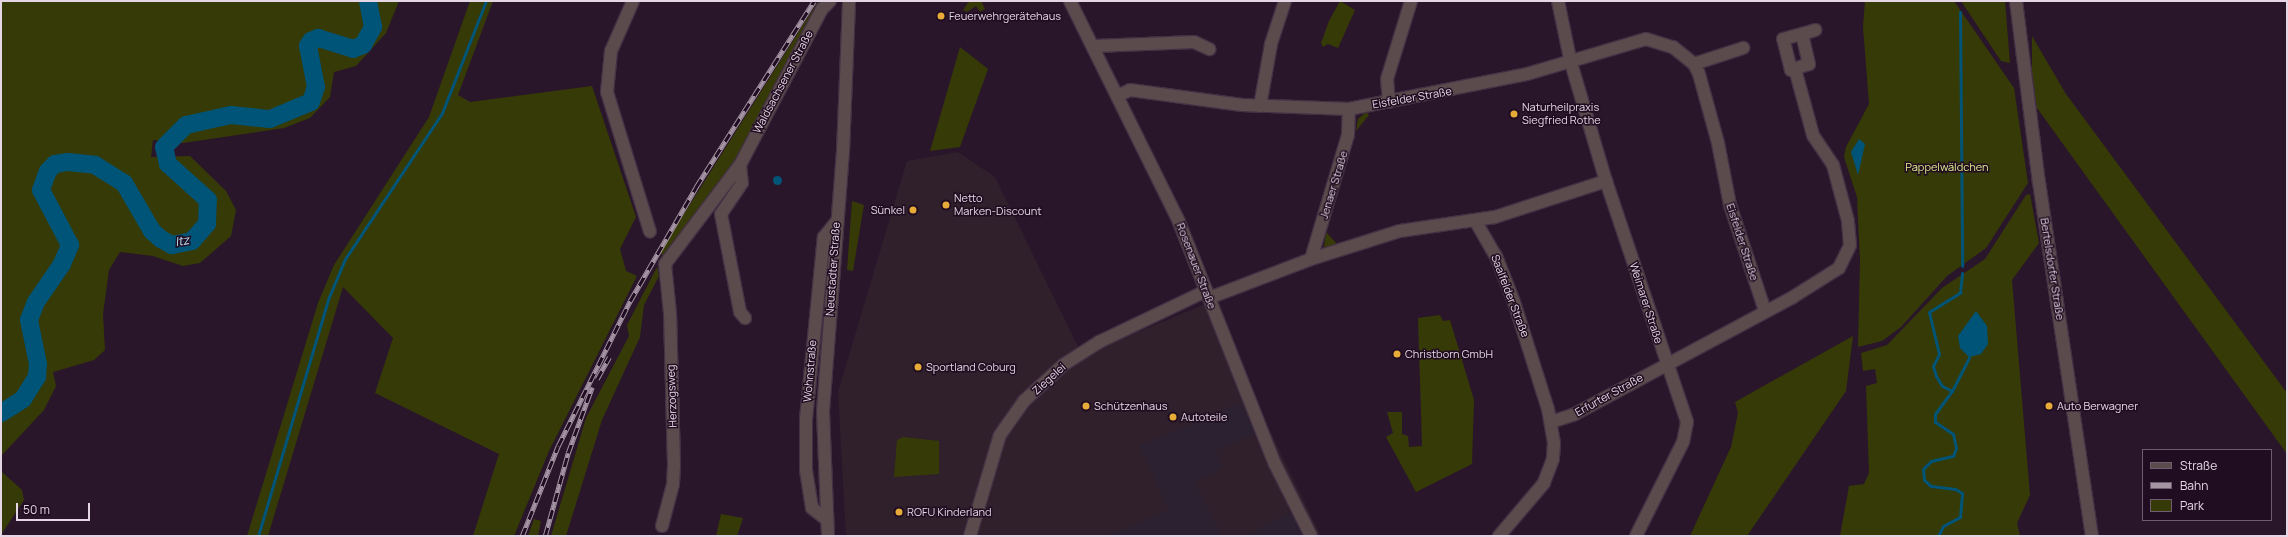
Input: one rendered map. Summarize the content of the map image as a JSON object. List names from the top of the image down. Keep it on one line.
{"streets":{"street":["Waldsachsener Straße","Eisfelder Straße","Jenaer Straße","Rosenauer Straße","Neustadter Straße","Bertelsdorfer Straße","Saalfelder Straße","Weimarer Straße","Wohnstraße","Ziegelei","Erfurter Straße","Herzogsweg"]},"crossings":[["Waldsachsener Straße","Herzogsweg"],["Eisfelder Straße","Jenaer Straße"],["Eisfelder Straße","Rosenauer Straße"],["Eisfelder Straße","Weimarer Straße"],["Rosenauer Straße","Ziegelei"],["Neustadter Straße","Wohnstraße"],["Saalfelder Straße","Erfurter Straße"],["Weimarer Straße","Erfurter Straße"]],"water":["Itz"],"parks":["Pappelwäldchen"],"places":["Feuerwehrgerätehaus","Naturheilpraxis Siegfried Rothe","Netto Marken-Discount","Sünkel","Christborn GmbH","Sportland Coburg","Schützenhaus","Auto Berwagner","Autoteile","ROFU Kinderland"],"legend":["Straße","Bahn","Park"],"scale_bar":"50 m"}
